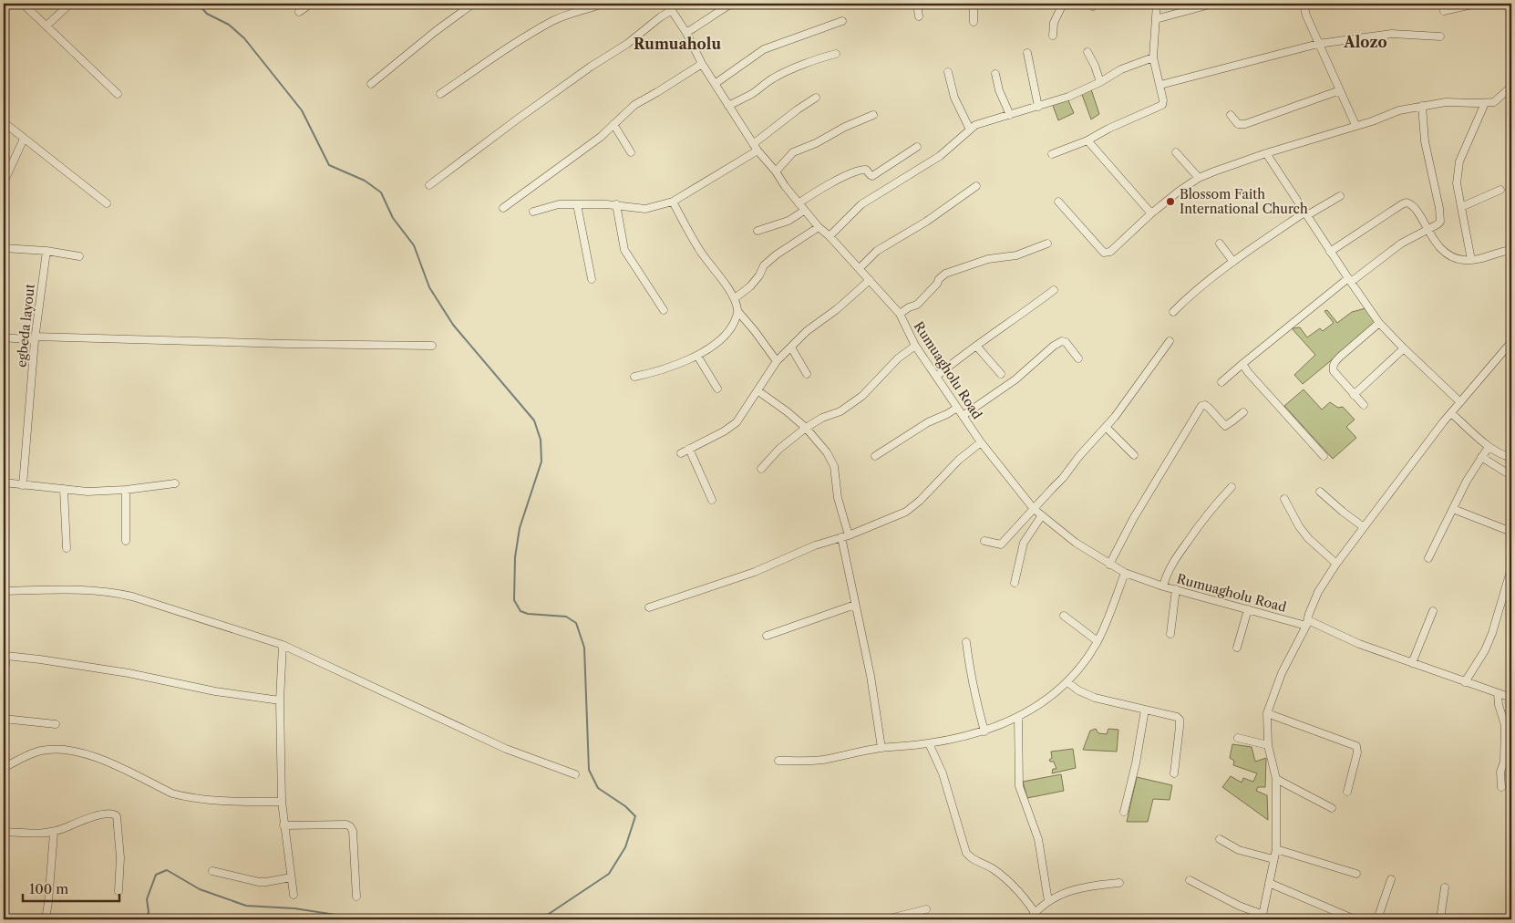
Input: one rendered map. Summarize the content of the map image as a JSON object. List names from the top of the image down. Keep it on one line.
{"streets":{"street":["egbeda layout","Rumuagholu Road"]},"districts":["Alozo","Rumuaholu"],"places":["Blossom Faith International Church"],"scale_bar":"100 m"}
